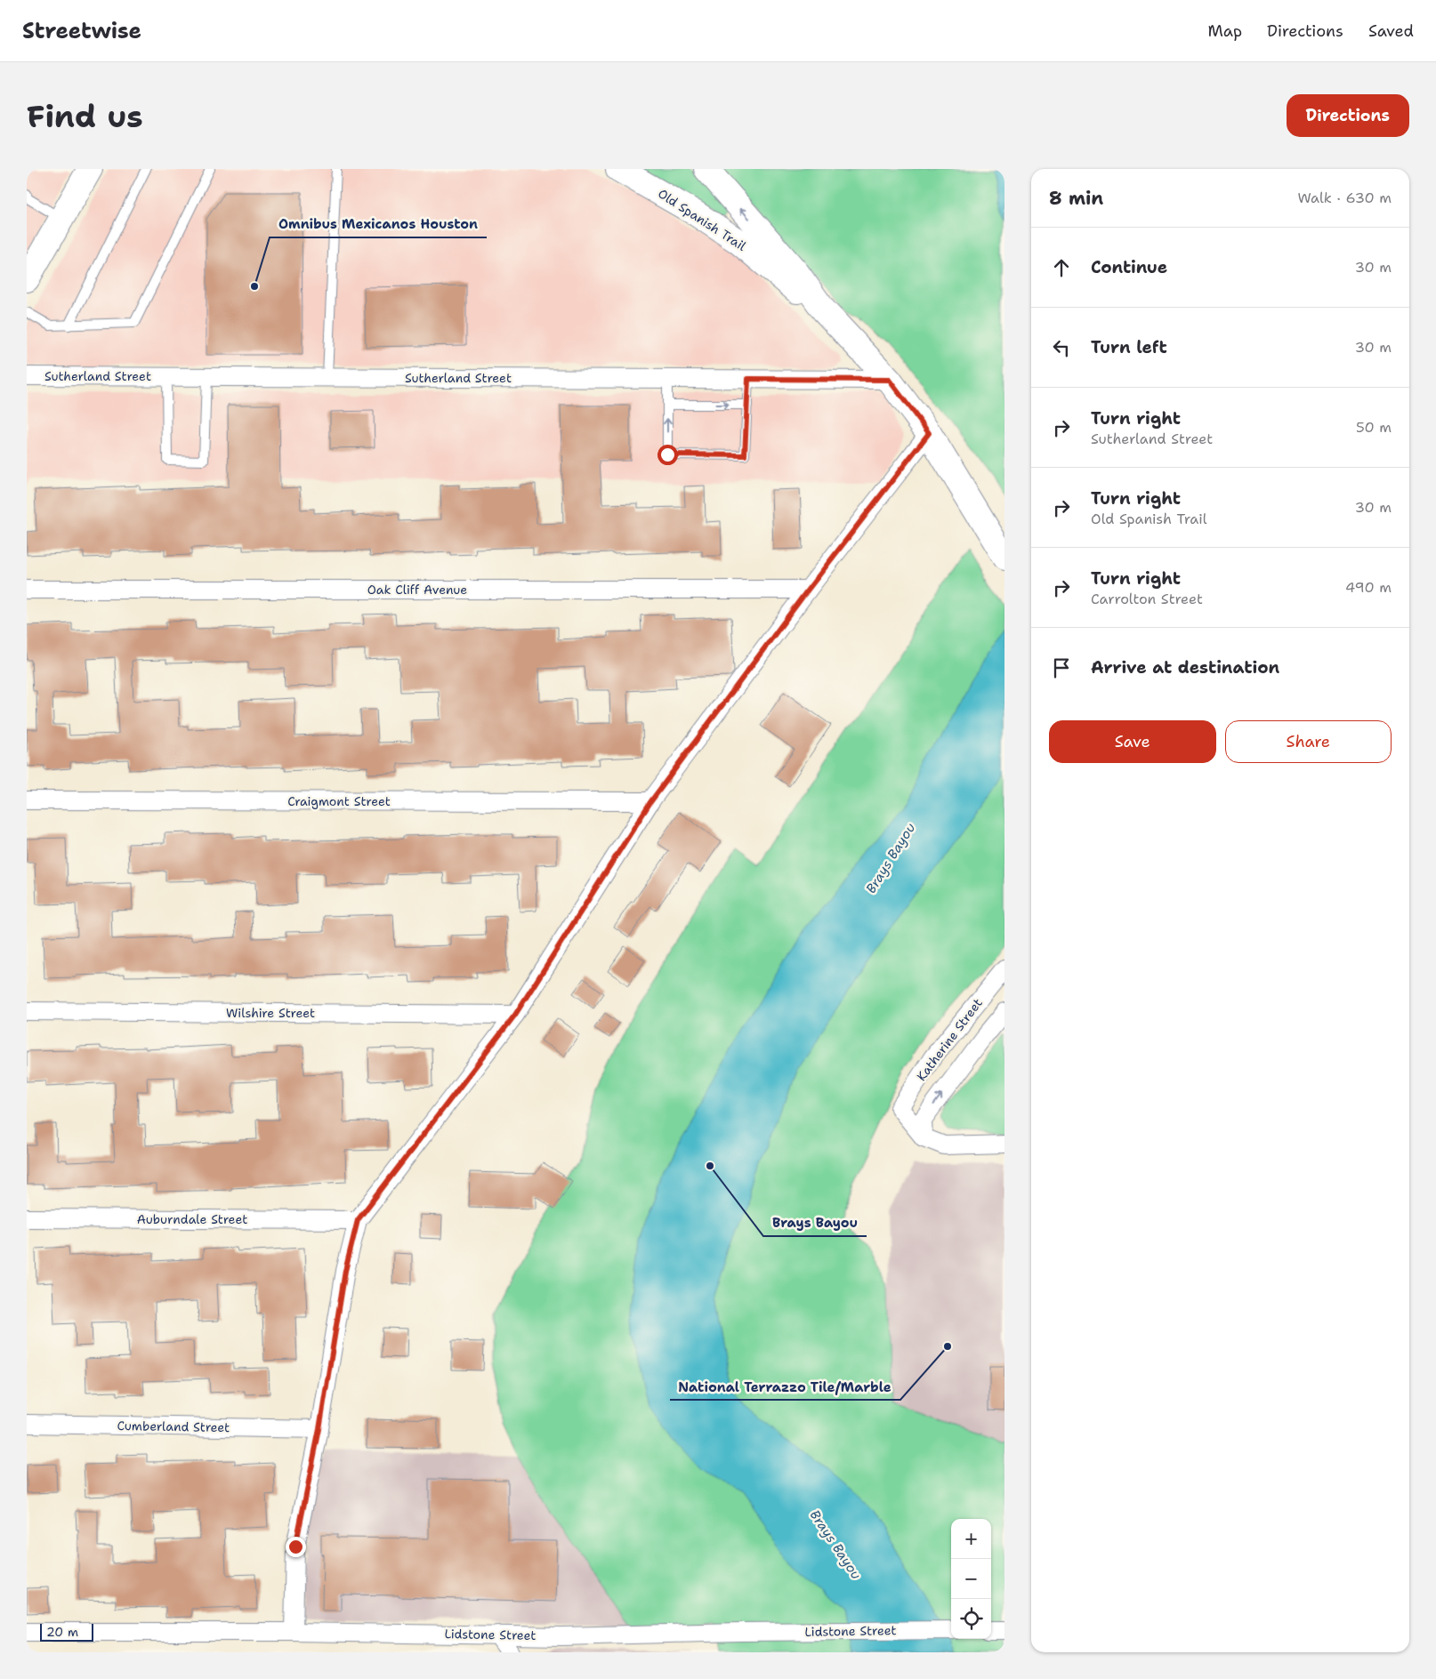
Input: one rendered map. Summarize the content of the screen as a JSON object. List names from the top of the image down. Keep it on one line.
{"streets":{"main road":["Old Spanish Trail"],"street":["Sutherland Street","Oak Cliff Avenue","Craigmont Street","Wilshire Street","Katherine Street","Auburndale Street","Cumberland Street","Lidstone Street"]},"crossings":[["Old Spanish Trail","Sutherland Street"]],"water":["Brays Bayou"],"places":["Omnibus Mexicanos Houston","Brays Bayou","National Terrazzo Tile/Marble"],"scale_bar":"20 m","page":{"header":"Streetwise","nav":["Map","Directions","Saved"],"buttons":["Directions",["Save","Share"]],"title":"Find us","heading":["8 min","Walk · 630 m"],"list":[["Continue","30 m"],["Turn left","30 m"],["Turn right","Sutherland Street","50 m"],["Turn right","Old Spanish Trail","30 m"],["Turn right","Carrolton Street","490 m"],"Arrive at destination"],"map_buttons":["+","−"],"scale":"20 m"}}
